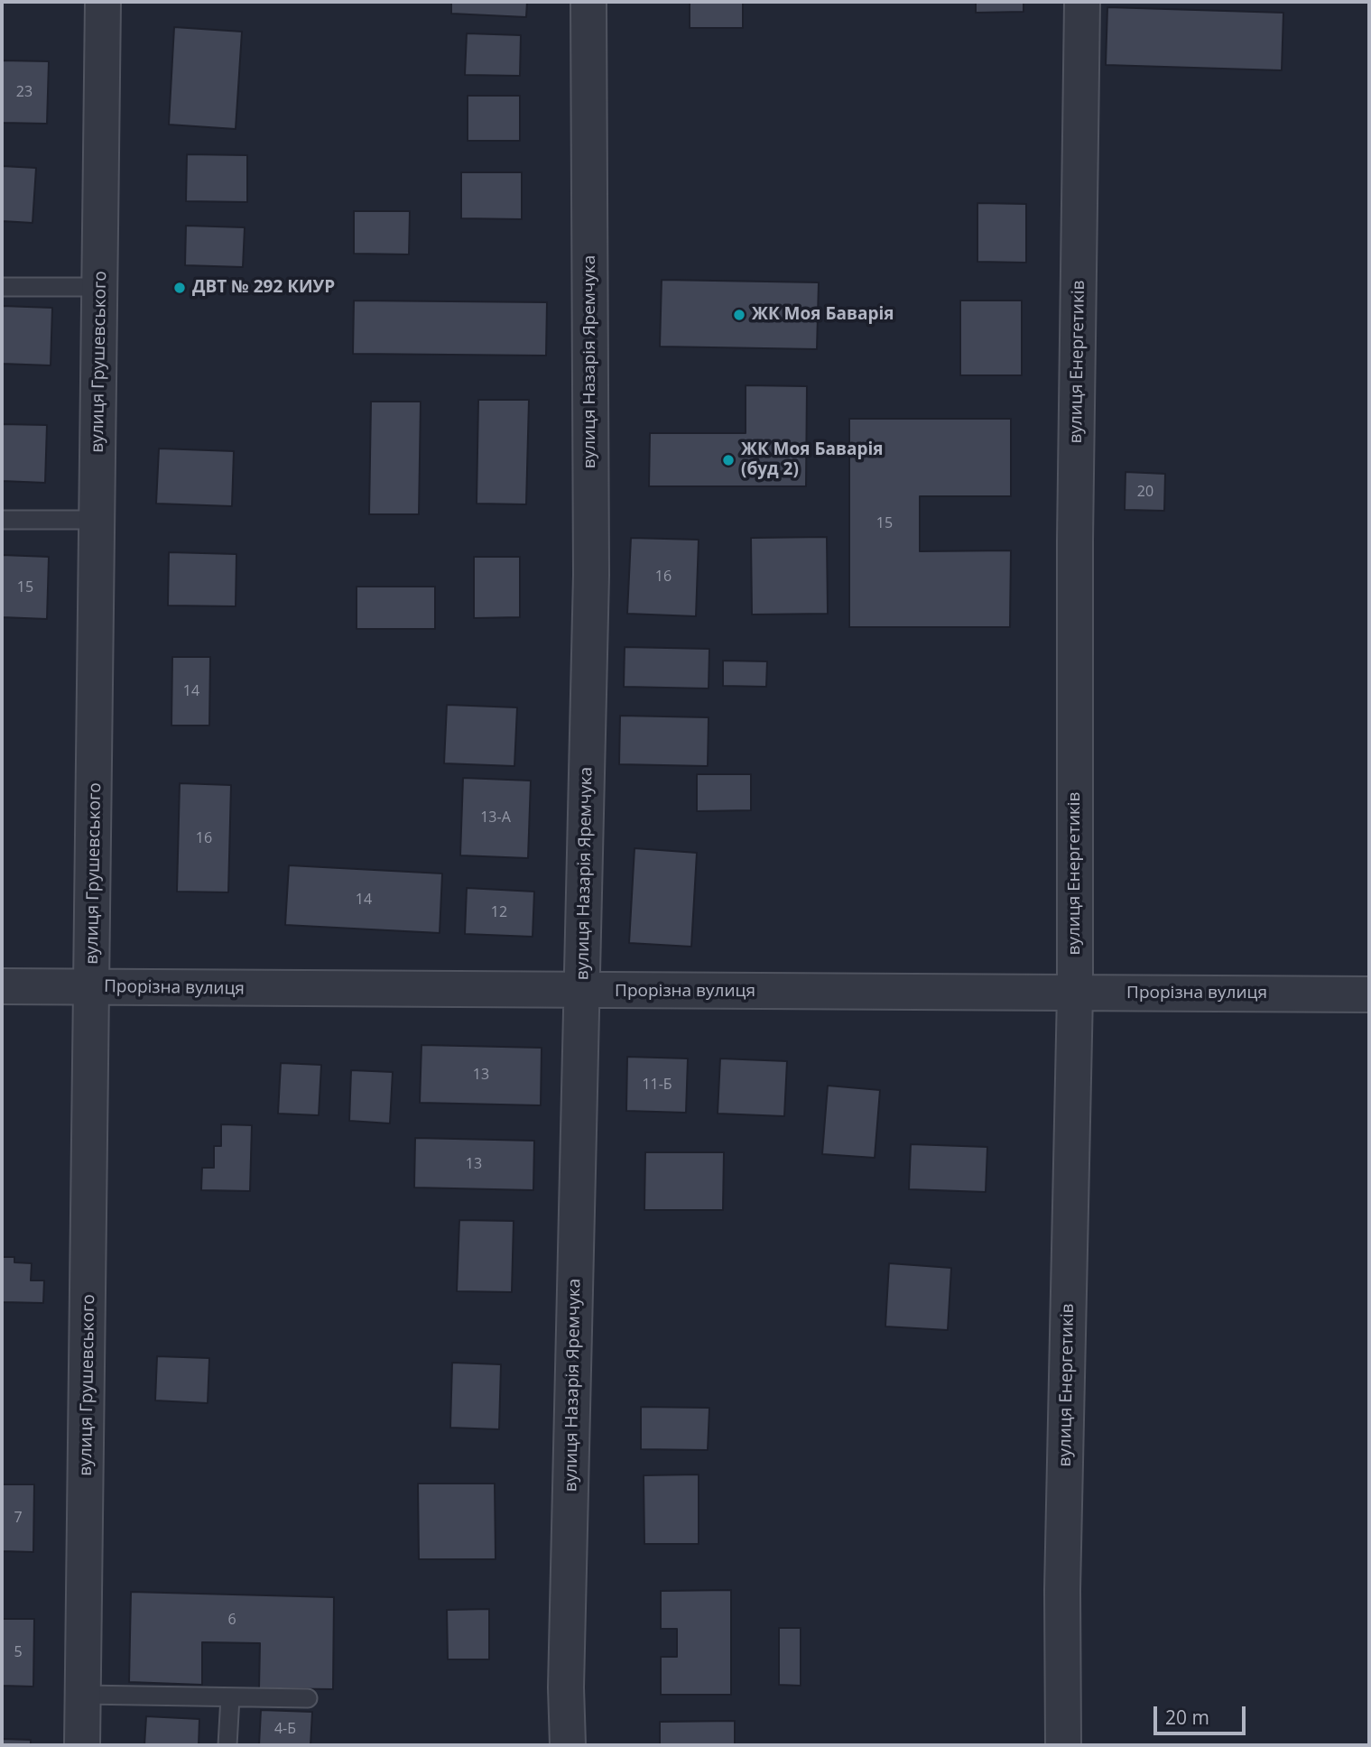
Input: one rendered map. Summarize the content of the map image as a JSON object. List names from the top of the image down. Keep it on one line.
{"streets":{"street":["вулиця Грушевського","вулиця Назарія Яремчука","вулиця Енергетиків","Прорізна вулиця"]},"crossings":[["вулиця Грушевського","Прорізна вулиця"],["вулиця Назарія Яремчука","Прорізна вулиця"],["вулиця Енергетиків","Прорізна вулиця"]],"places":["ДВТ № 292 КИУР","ЖК Моя Баварія","ЖК Моя Баварія (буд 2)"],"house_numbers":["23","20","15","16","15","14","13-А","16","14","12","13","11-Б","13","7","6","5","4-Б"],"scale_bar":"20 m"}
